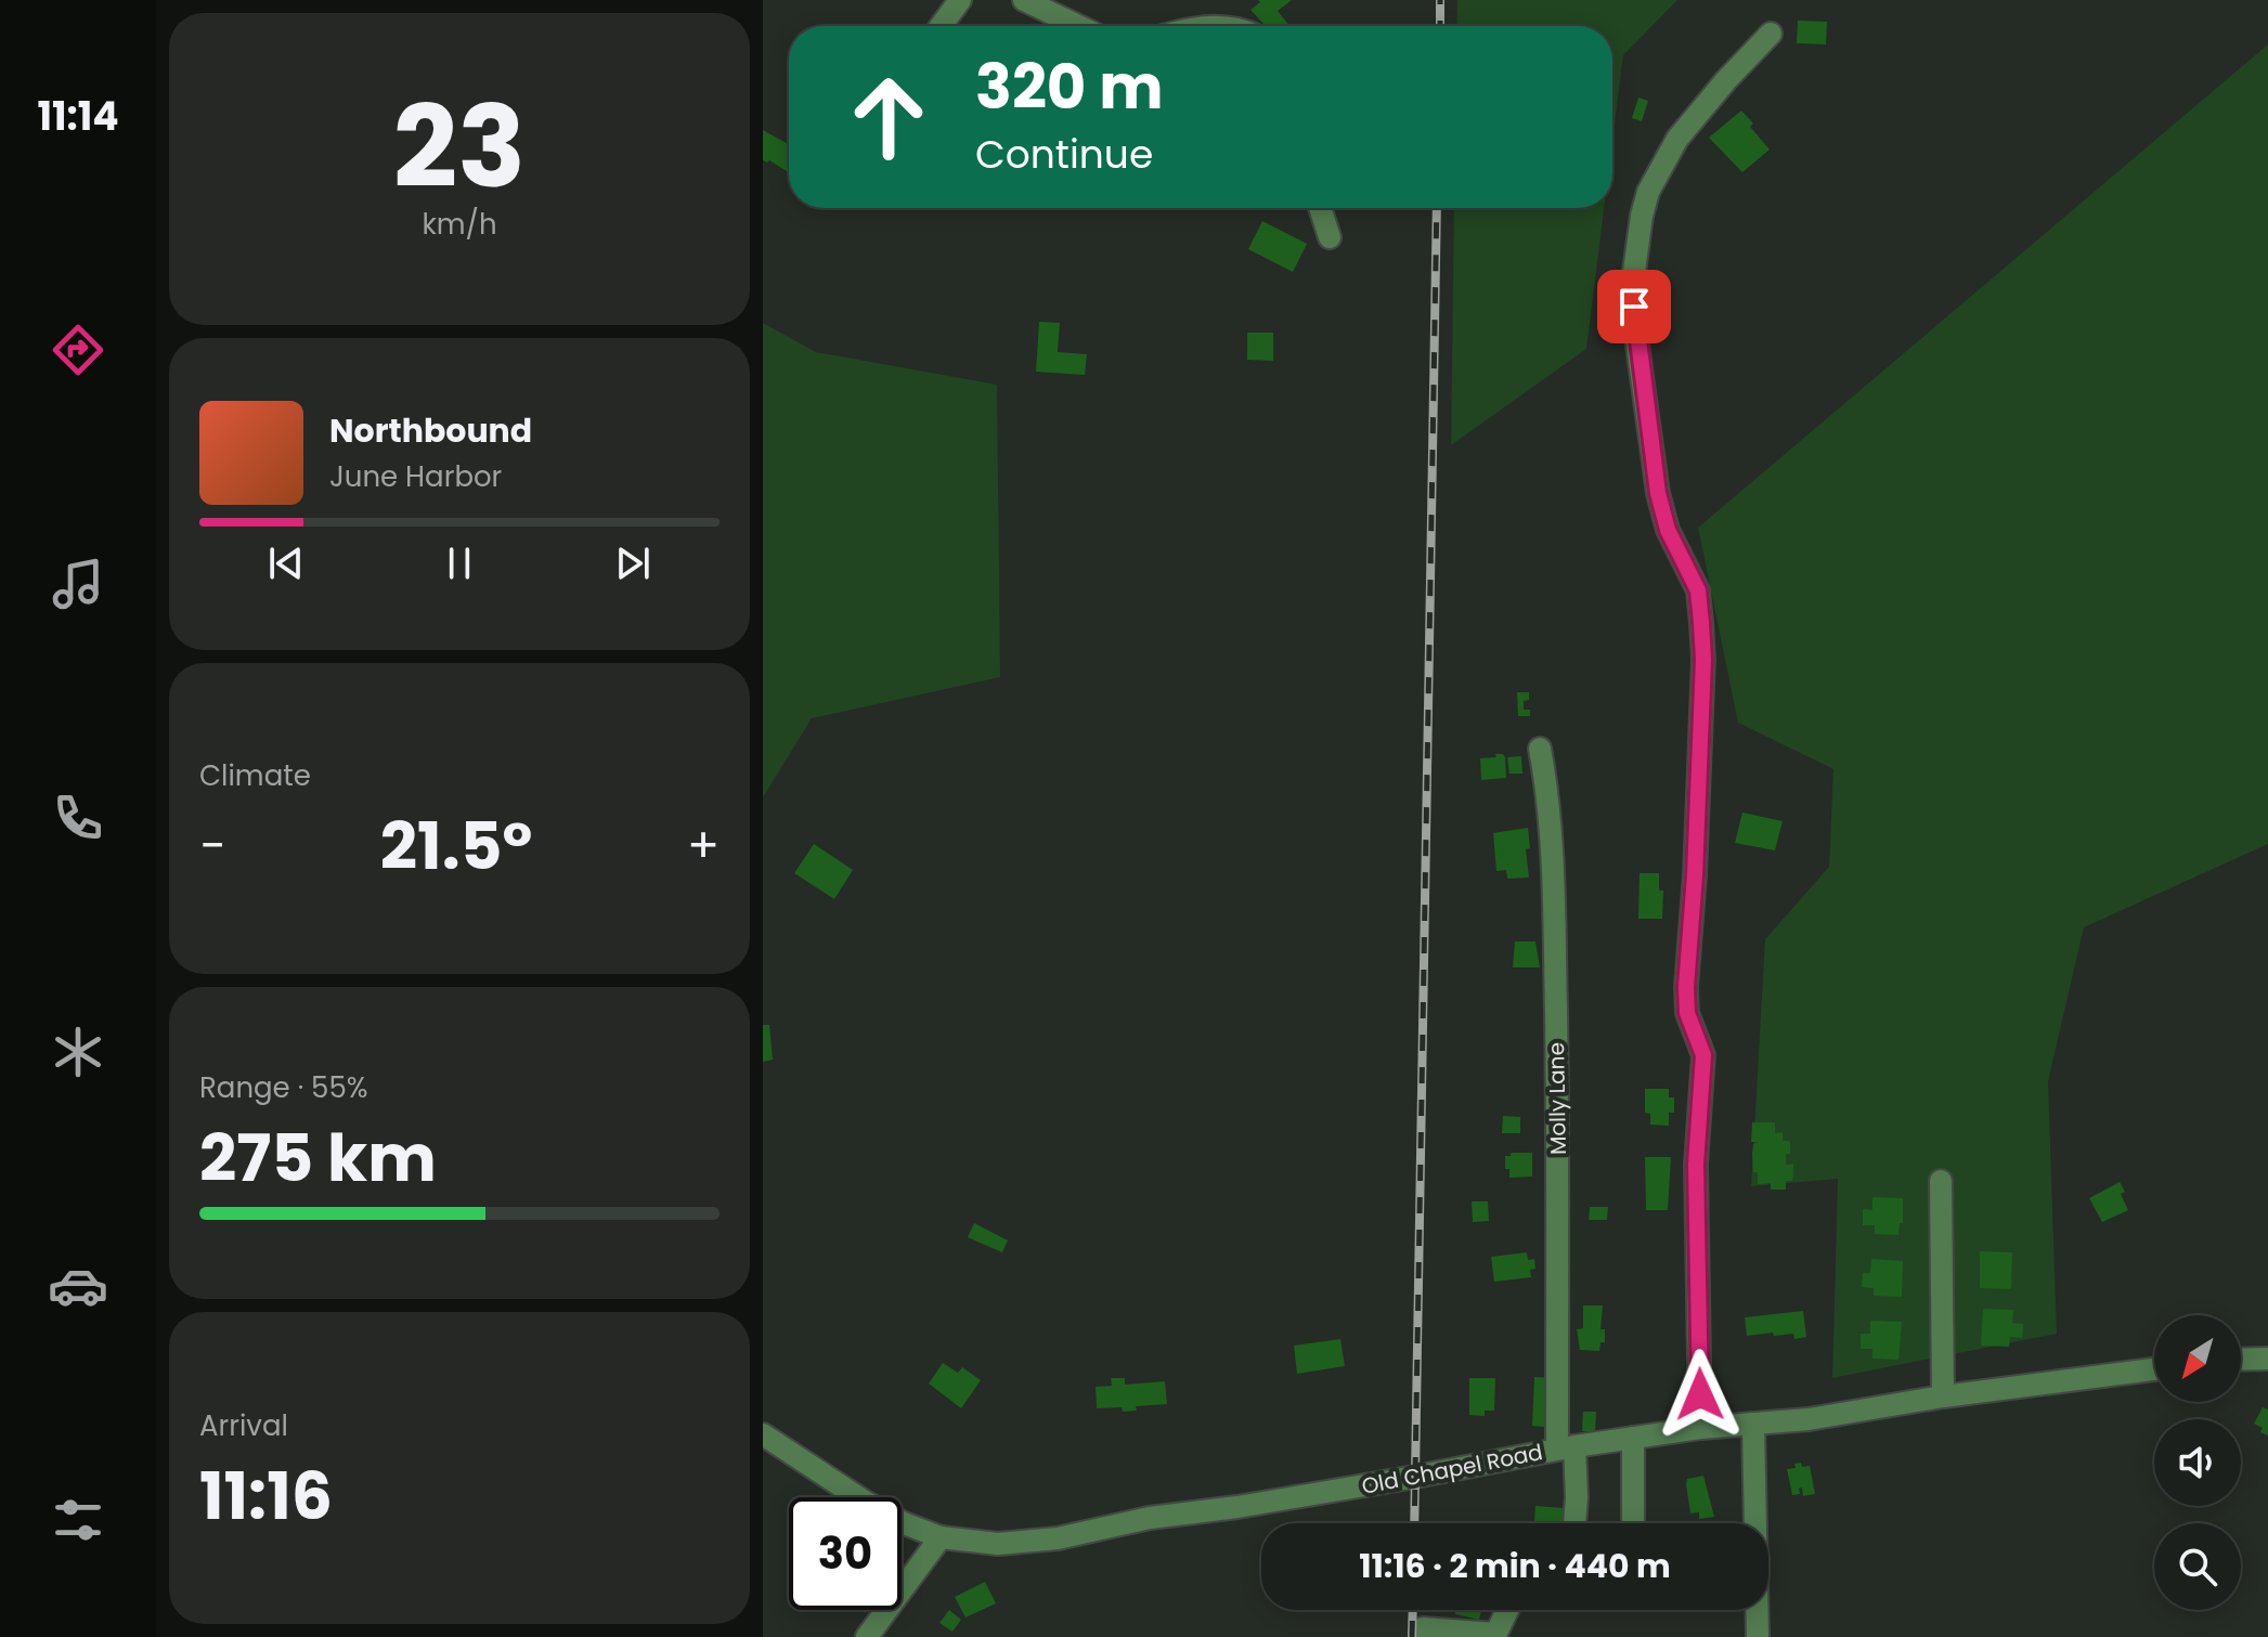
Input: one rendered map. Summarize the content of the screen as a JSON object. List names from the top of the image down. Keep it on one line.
{"streets":{"street":["Molly Lane","Old Chapel Road"]},"crossings":[["Molly Lane","Old Chapel Road"]],"north":"bottom left","page":{"tabs":"11:14","tile":[["23","km/h"],"Climate",["Range · 55%","275 km"],["Arrival","11:16"]],"turn":["320 m","Continue"],"song":["Northbound","June Harbor"],"heat":["−","21.5°","+"],"limit":"30","trip":"11:16 · 2 min · 440 m"}}
